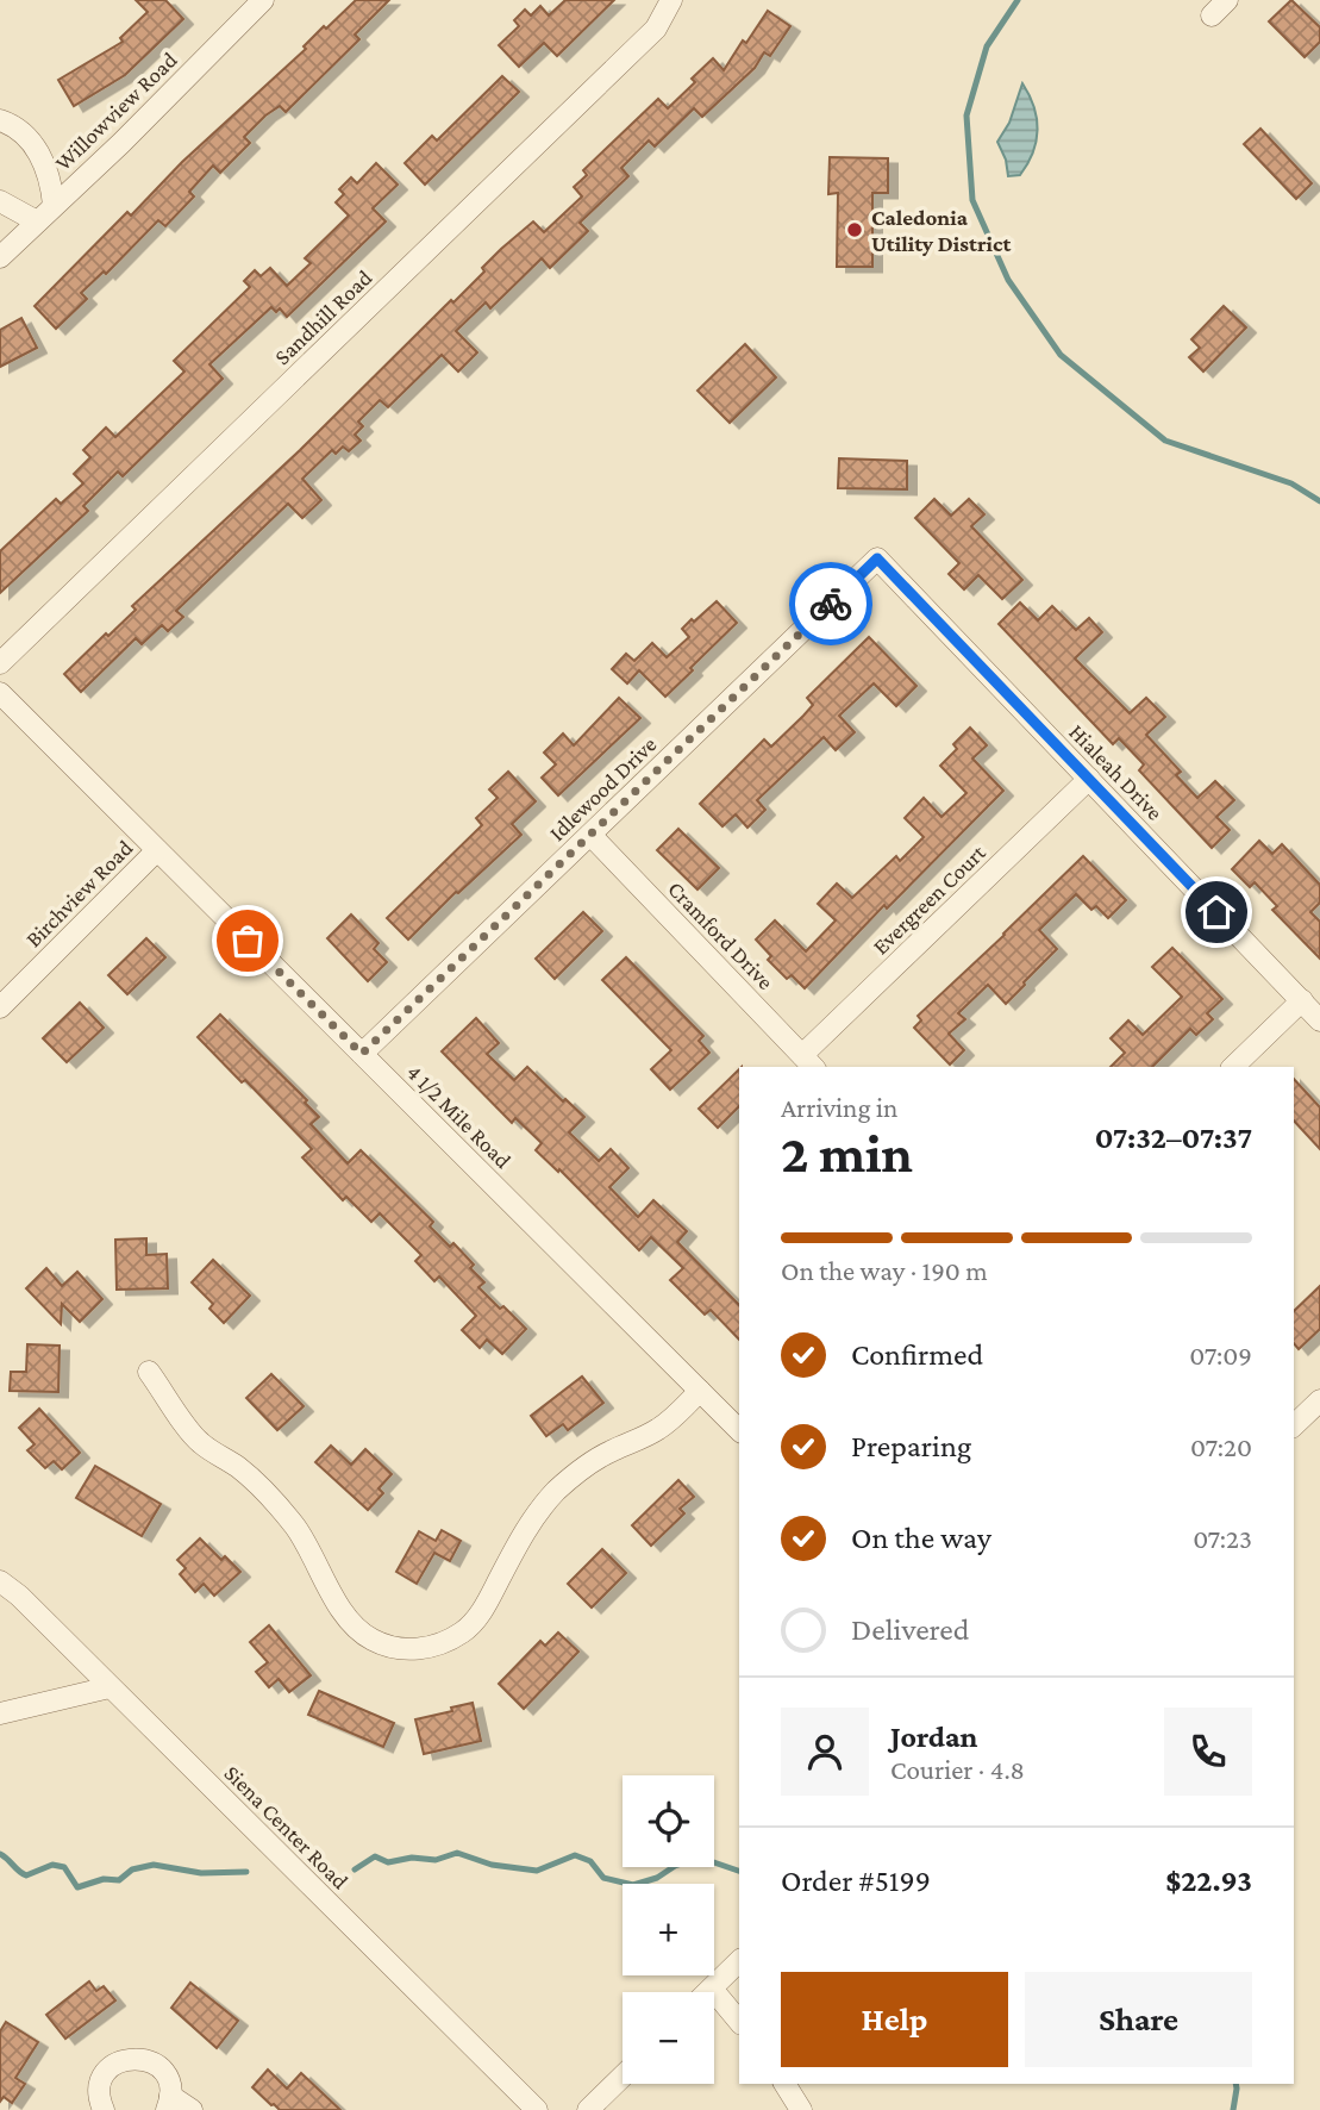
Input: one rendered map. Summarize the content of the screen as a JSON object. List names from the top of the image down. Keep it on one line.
{"streets":{"street":["Willowview Road","Sandhill Road","Hialeah Drive","Idlewood Drive","Birchview Road","Evergreen Court","Cramford Drive","4 1/2 Mile Road","Siena Center Road"]},"crossings":[["Hialeah Drive","Idlewood Drive"],["Hialeah Drive","Evergreen Court"],["Idlewood Drive","Cramford Drive"],["Idlewood Drive","4 1/2 Mile Road"],["Birchview Road","4 1/2 Mile Road"],["Evergreen Court","Cramford Drive"]],"places":["Caledonia Utility District"],"page":{"heading":["2 min","Arriving in","07:32–07:37"],"panel":["Jordan","Courier · 4.8","Order #5199","$22.93"],"bar":"On the way · 190 m","list":[["Confirmed","07:09"],["Preparing","07:20"],["On the way","07:23"],"Delivered"],"map_buttons":["+","−"],"buttons":["Help","Share"]}}
